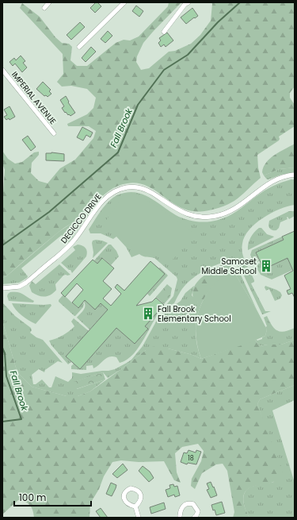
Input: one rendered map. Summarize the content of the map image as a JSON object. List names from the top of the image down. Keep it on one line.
{"streets":{"street":["IMPERIAL AVENUE","DECICCO DRIVE"]},"water":["Fall Brook"],"places":{"building":["Samoset Middle School","Fall Brook Elementary School"]},"house_numbers":["18"],"scale_bar":"100 m"}
